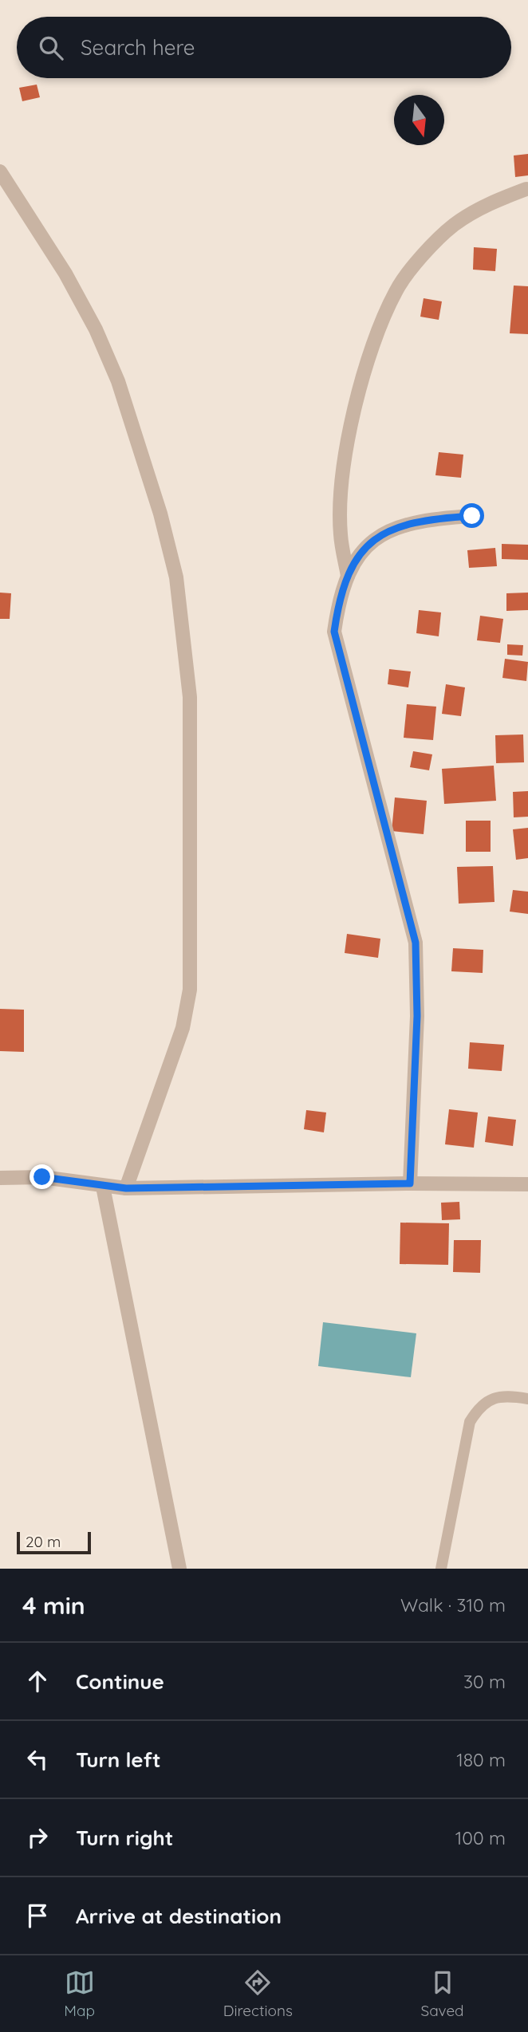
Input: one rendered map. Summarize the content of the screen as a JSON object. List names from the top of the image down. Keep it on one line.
{"scale_bar":"20 m","north":"bottom","page":{"search":"Search here","scale":"20 m","heading":["4 min","Walk · 310 m"],"list":[["Continue","30 m"],["Turn left","180 m"],["Turn right","100 m"],"Arrive at destination"],"nav":["Map","Directions","Saved"]}}
